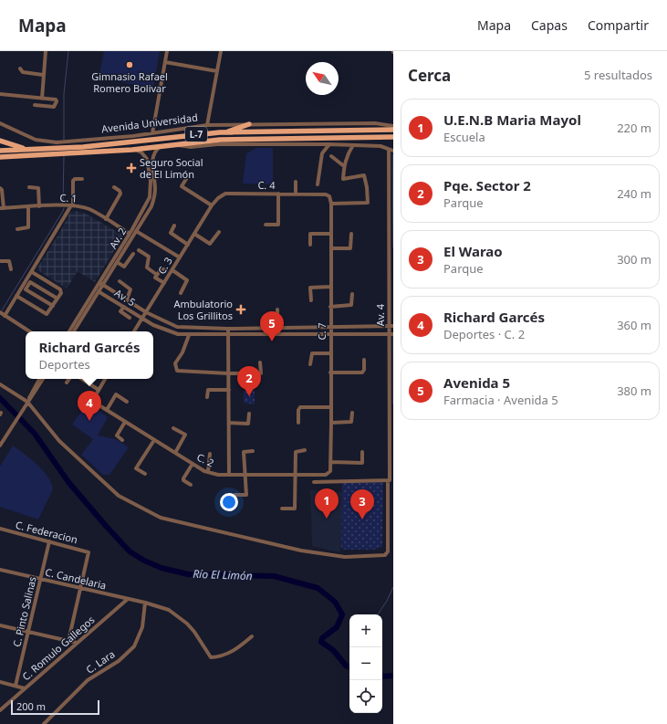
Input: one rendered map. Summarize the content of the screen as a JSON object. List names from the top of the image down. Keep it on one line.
{"streets":{"main road":["Avenida Universidad","L-7"],"street":["C. 4","C. 1","Av. 2","C. 3","Av. 5","Av. 4","C. 7","C. 2","C. Federacion","C. Candelaria","C. Pinto Salinas","C. Romulo Gallegos","C. Lara"]},"crossings":[["L-7","Av. 2"],["L-7","Av. 4"],["C. 4","C. 3"],["C. 4","C. 7"],["C. 1","Av. 2"],["Av. 2","Av. 5"],["C. 3","Av. 5"],["Av. 5","Av. 4"],["Av. 5","C. 7"],["C. 7","C. 2"],["C. Federacion","C. Candelaria"],["C. Federacion","C. Pinto Salinas"],["C. Candelaria","C. Pinto Salinas"],["C. Candelaria","C. Romulo Gallegos"],["C. Candelaria","C. Lara"]],"water":["Río El Limón"],"places":{"other":["Gimnasio Rafael Romero Bolivar"],"health":["Seguro Social de El Limón","Ambulatorio Los Grillitos"]},"scale_bar":"200 m","north":"top left","page":{"header":"Mapa","nav":["Mapa","Capas","Compartir"],"heading":["Cerca","5 resultados"],"list":[{"mark":"1","name":"U.E.N.B Maria Mayol","note":"Escuela","value":"220 m"},{"mark":"2","name":"Pqe. Sector 2","note":"Parque","value":"240 m"},{"mark":"3","name":"El Warao","note":"Parque","value":"300 m"},{"mark":"4","name":"Richard Garcés","note":"Deportes · C. 2","value":"360 m"},{"mark":"5","name":"Avenida 5","note":"Farmacia · Avenida 5","value":"380 m"}],"pins":["5","2","4","1","3"],"popup":["Richard Garcés","Deportes"],"map_buttons":["+","−"],"scale":"200 m"}}
